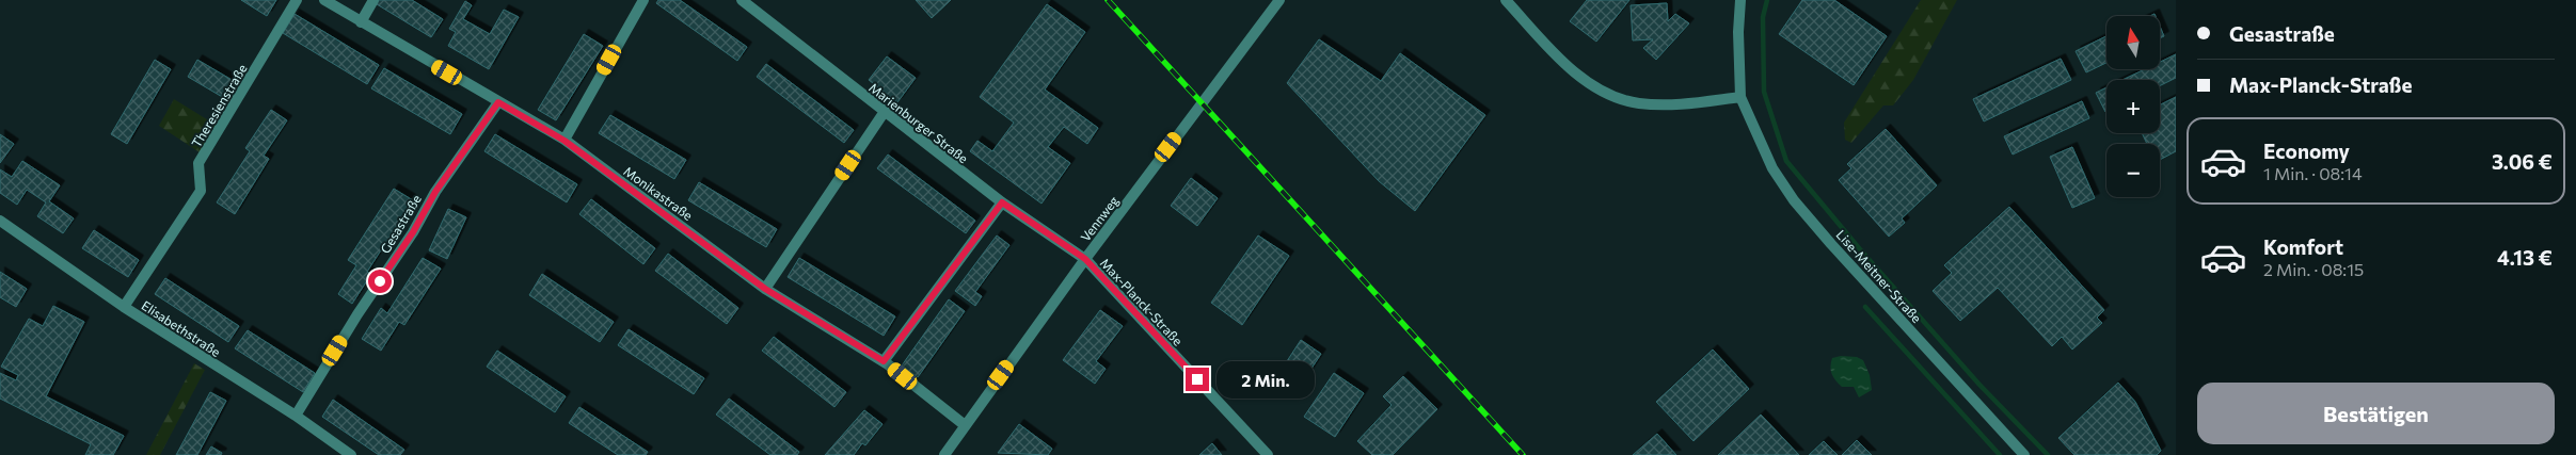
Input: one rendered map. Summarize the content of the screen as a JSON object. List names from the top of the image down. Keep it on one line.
{"streets":{"street":["Theresienstraße","Marienburger Straße","Monikastraße","Vennweg","Gesastraße","Lise-Meitner-Straße","Max-Planck-Straße","Elisabethstraße"]},"crossings":[["Theresienstraße","Elisabethstraße"],["Marienburger Straße","Vennweg"],["Marienburger Straße","Max-Planck-Straße"],["Monikastraße","Vennweg"],["Monikastraße","Gesastraße"],["Vennweg","Max-Planck-Straße"],["Gesastraße","Elisabethstraße"]],"north":"top","page":{"banner":["Gesastraße","Max-Planck-Straße"],"map_buttons":["+","−"],"list":[{"name":"Economy","note":"1 Min. · 08:14","value":"3.06 €"},{"name":"Komfort","note":"2 Min. · 08:15","value":"4.13 €"}],"bubble":"2 Min.","buttons":"Bestätigen"}}
